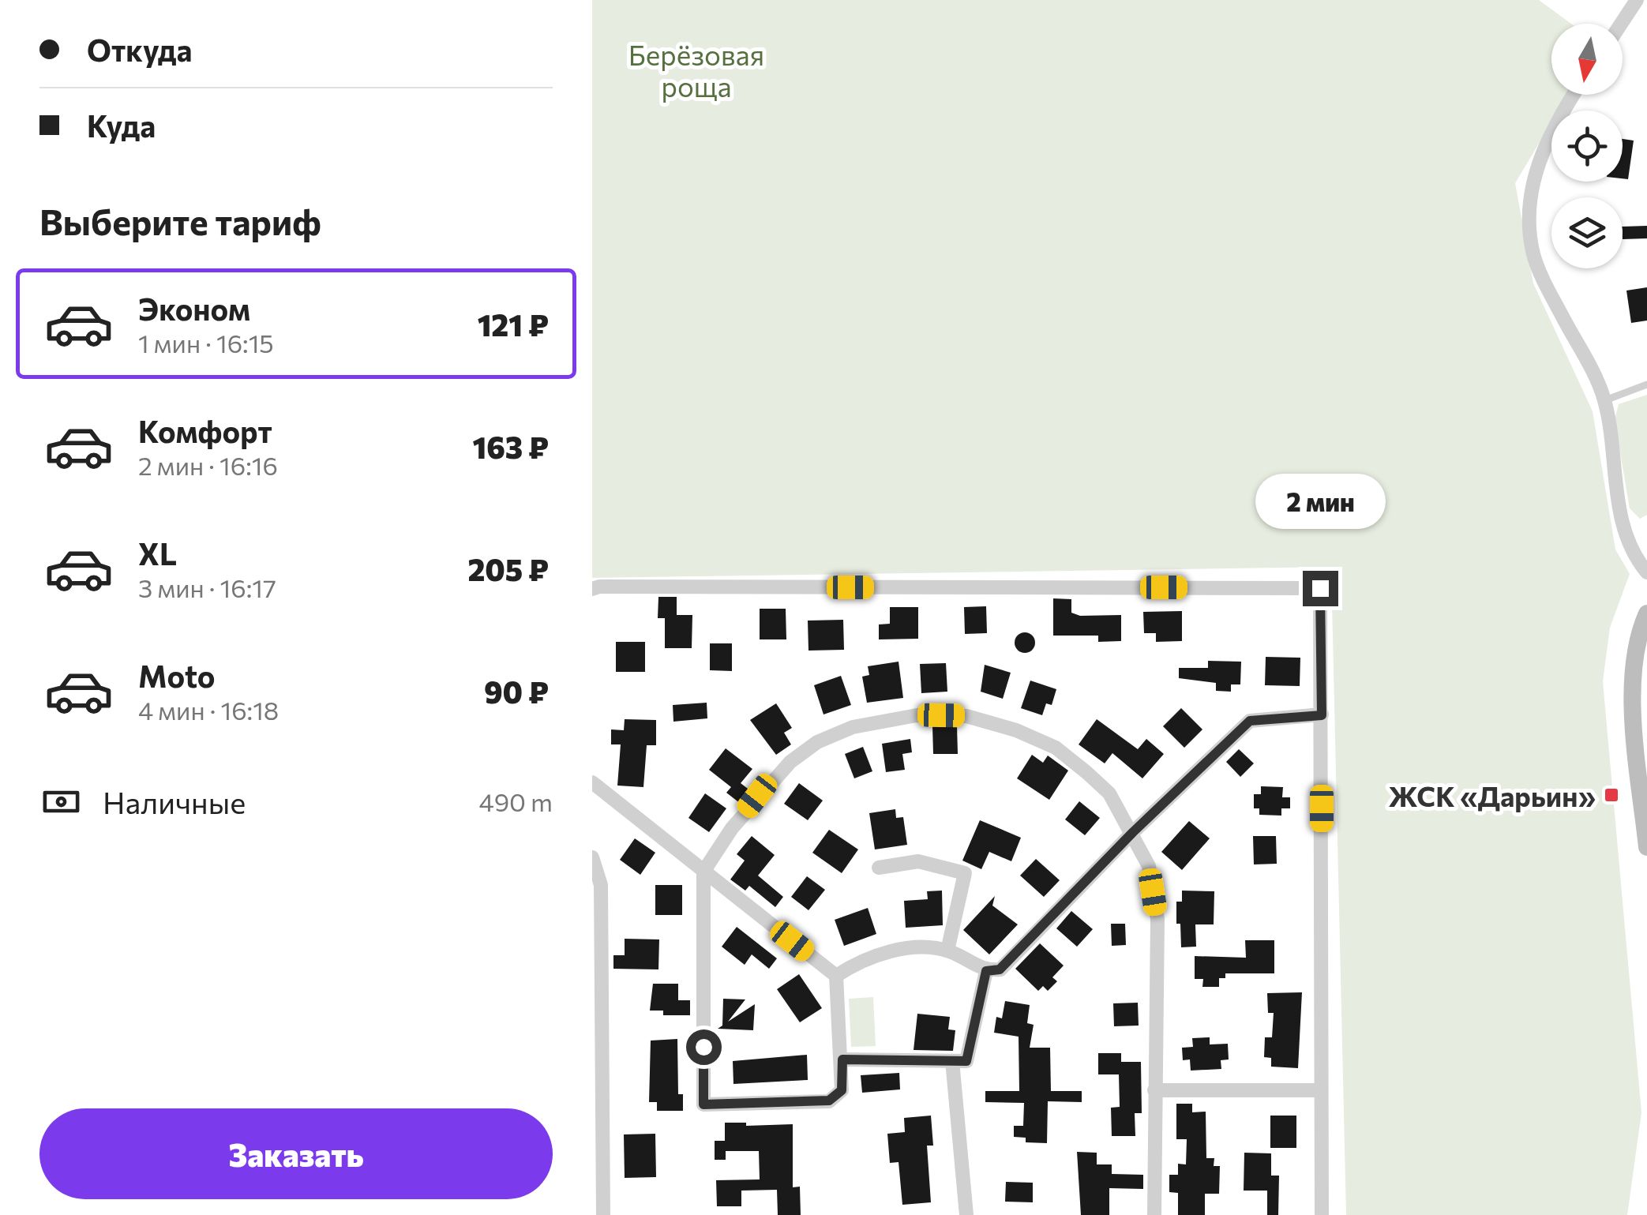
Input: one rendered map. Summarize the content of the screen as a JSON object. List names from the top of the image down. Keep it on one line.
{"parks":["Берёзовая роща"],"places":{"transit":["ЖСК «Дарьин»"]},"north":"bottom","page":{"banner":["Откуда","Куда"],"heading":"Выберите тариф","list":[{"name":"Эконом","note":"1 мин · 16:15","value":"121 ₽"},{"name":"Комфорт","note":"2 мин · 16:16","value":"163 ₽"},{"name":"XL","note":"3 мин · 16:17","value":"205 ₽"},{"name":"Moto","note":"4 мин · 16:18","value":"90 ₽"}],"bubble":"2 мин","pay":["Наличные","490 m"],"buttons":"Заказать"}}
